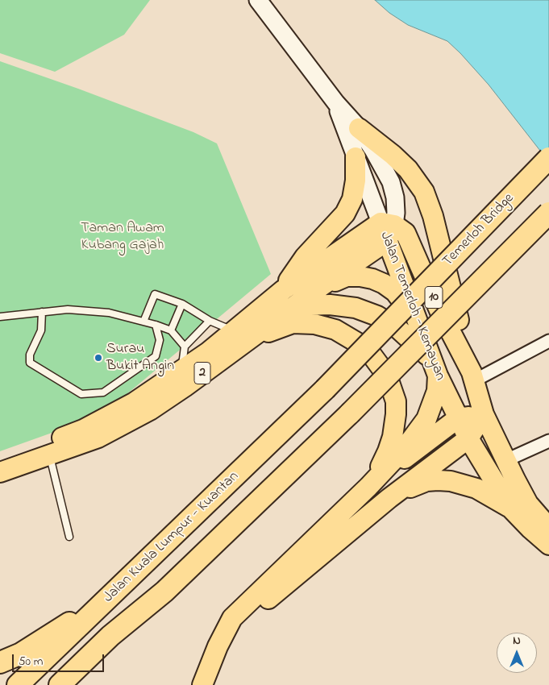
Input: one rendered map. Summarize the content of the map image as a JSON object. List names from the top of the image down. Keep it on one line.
{"streets":{"highway":["Temerloh Bridge","Jalan Kuala Lumpur - Kuantan"],"main road":["10","Jalan Temerloh - Kemayan","2"]},"crossings":[["Temerloh Bridge","Jalan Kuala Lumpur - Kuantan"],["Jalan Temerloh - Kemayan","2"]],"parks":["Taman Awam Kubang Gajah"],"places":["Surau Bukit Angin"],"scale_bar":"50 m","north":"top"}
